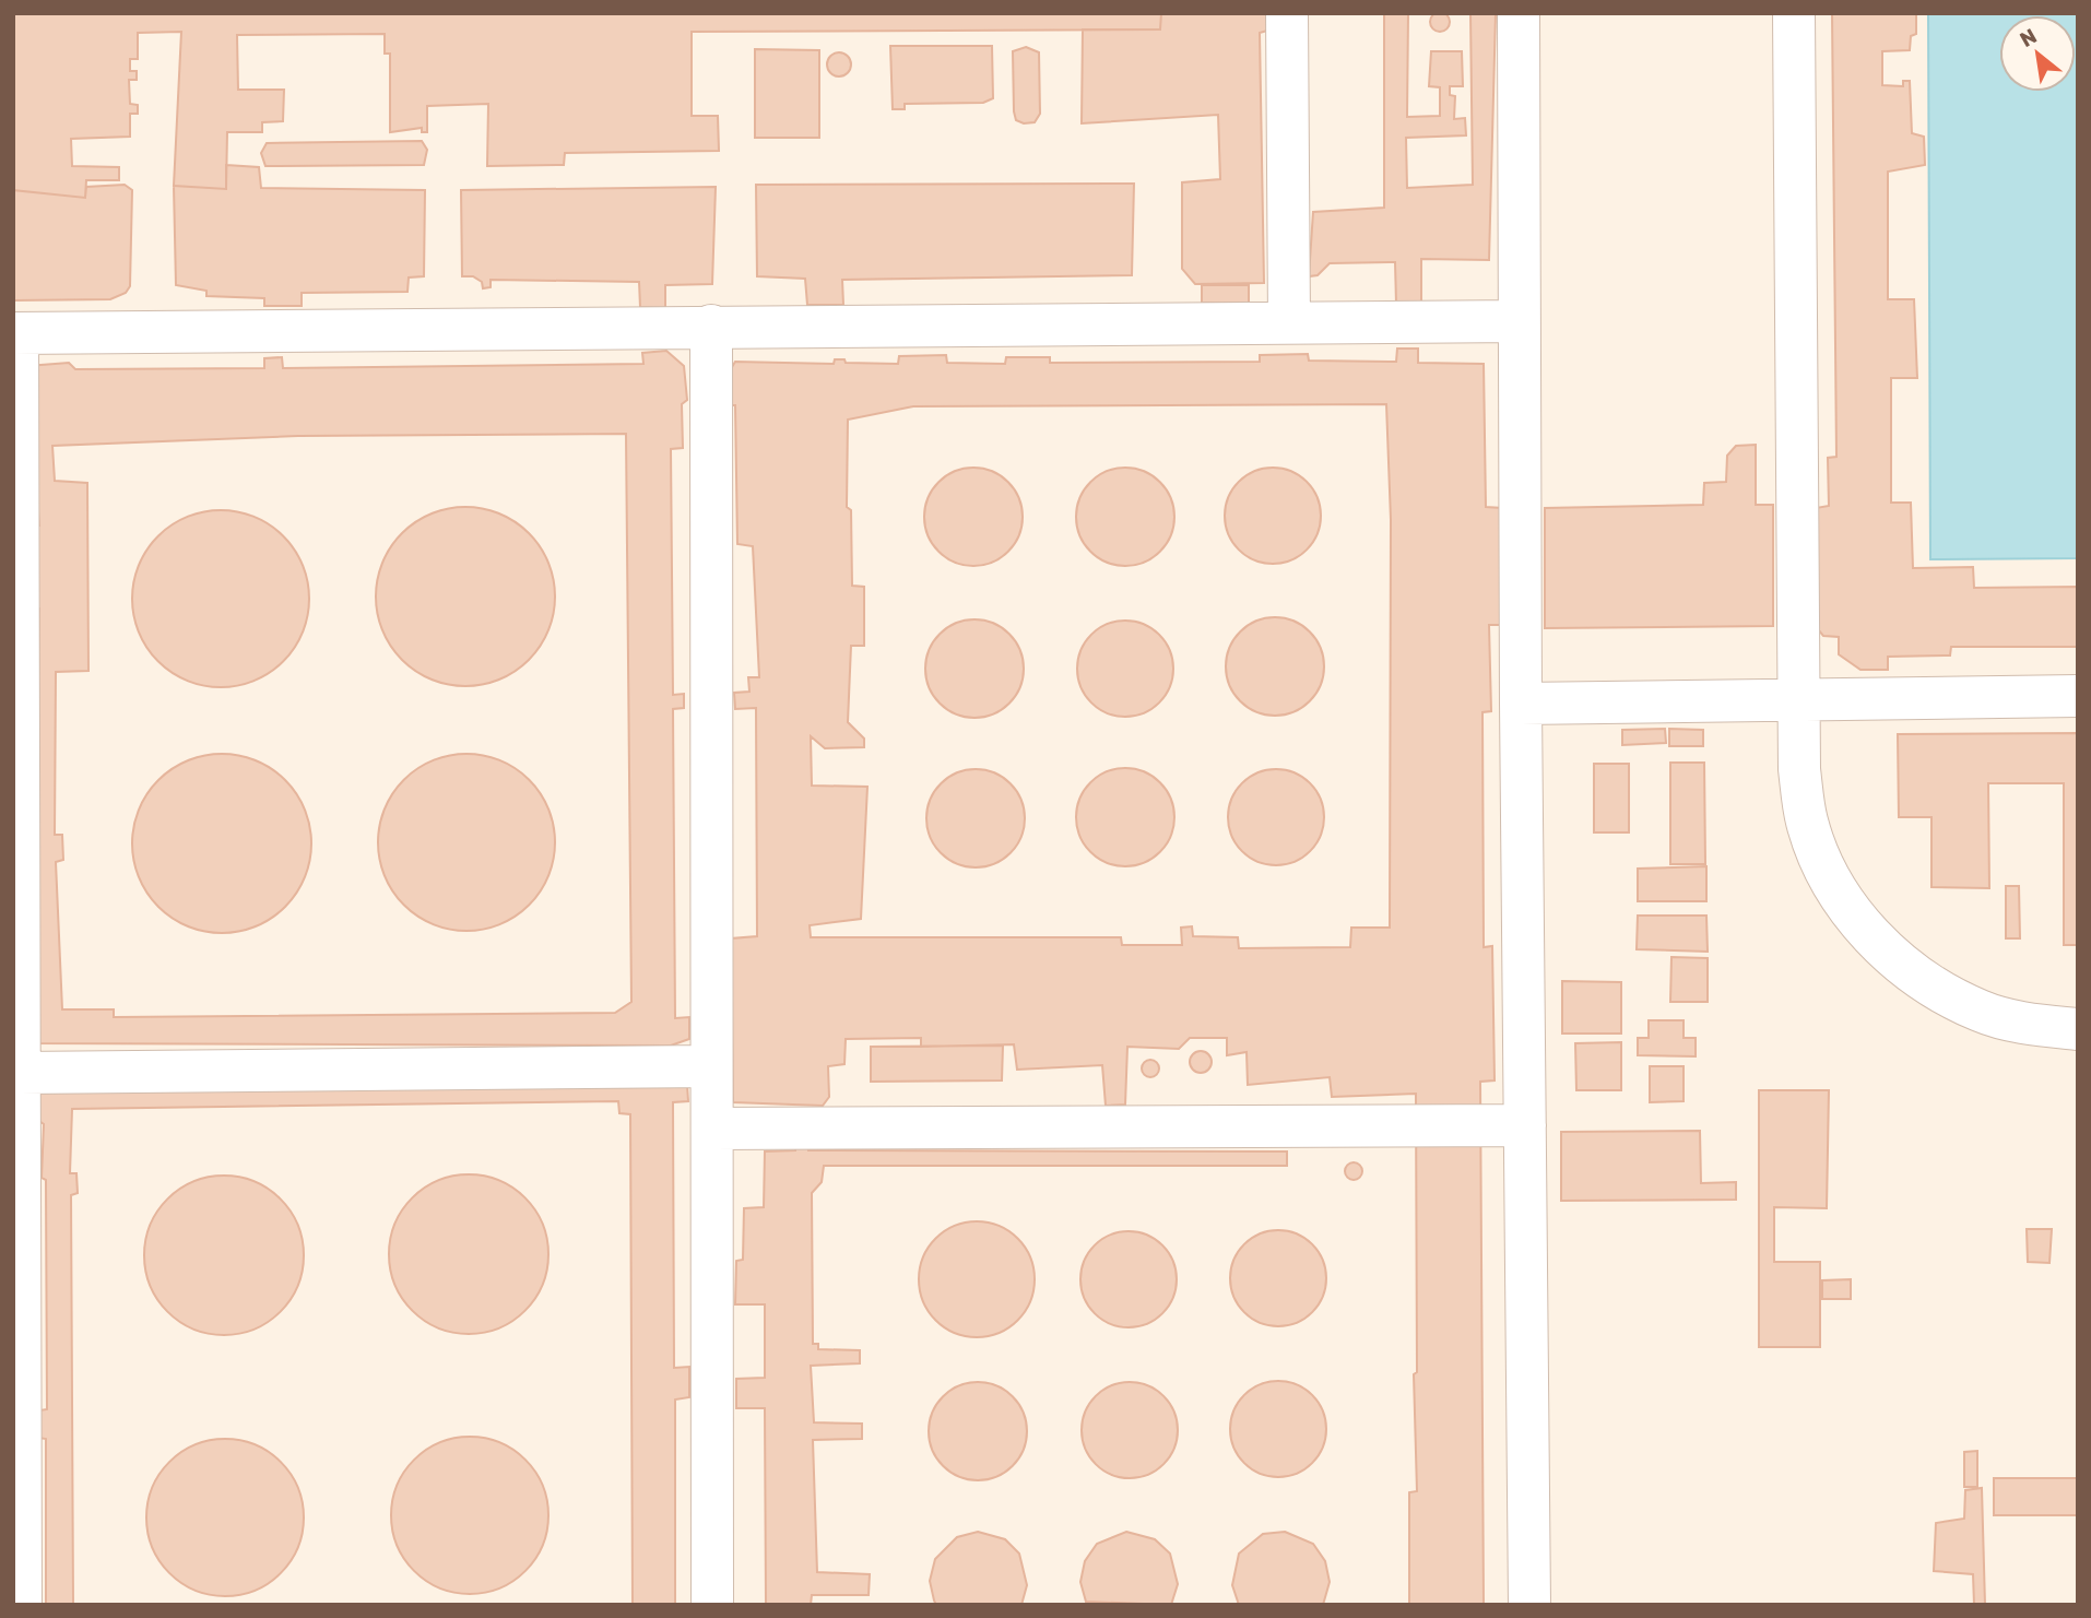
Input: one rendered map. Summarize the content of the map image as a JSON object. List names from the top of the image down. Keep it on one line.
{"north":"top left"}
